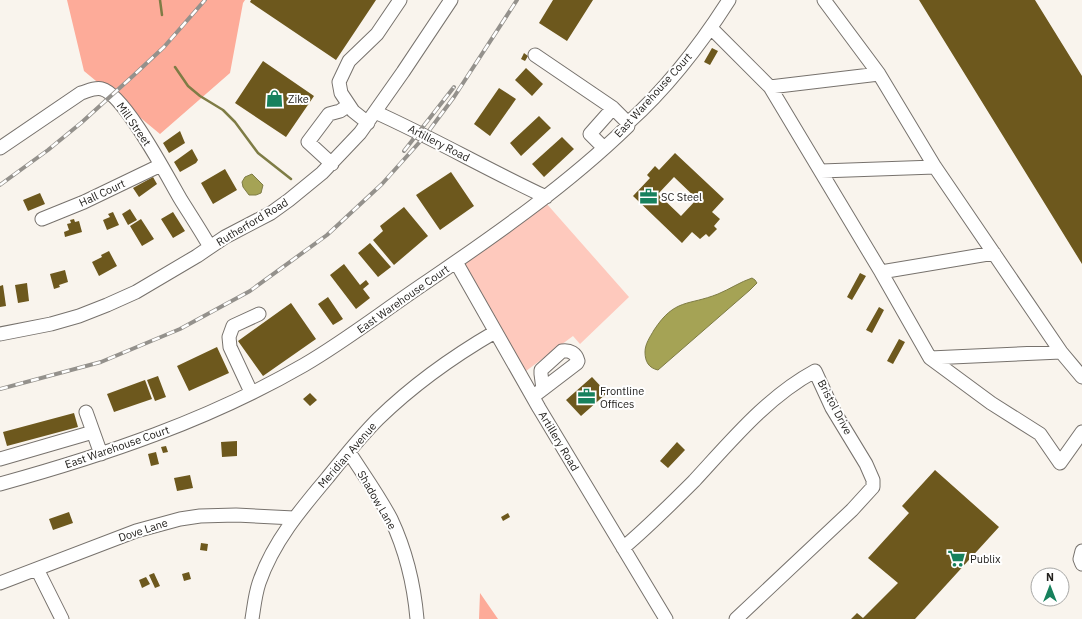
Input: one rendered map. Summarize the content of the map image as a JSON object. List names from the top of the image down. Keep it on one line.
{"streets":{"street":["East Warehouse Court","Mill Street","Artillery Road","Hall Court","Rutherford Road","Bristol Drive","Meridian Avenue","Shadow Lane","Dove Lane"]},"crossings":[["East Warehouse Court","Artillery Road"],["Mill Street","Hall Court"],["Mill Street","Rutherford Road"],["Artillery Road","Rutherford Road"],["Artillery Road","Bristol Drive"],["Artillery Road","Meridian Avenue"],["Meridian Avenue","Shadow Lane"],["Meridian Avenue","Dove Lane"]],"places":{"shop":["Zike"],"office":["SC Steel","Frontline Offices"],"supermarket":["Publix"]},"north":"top"}
